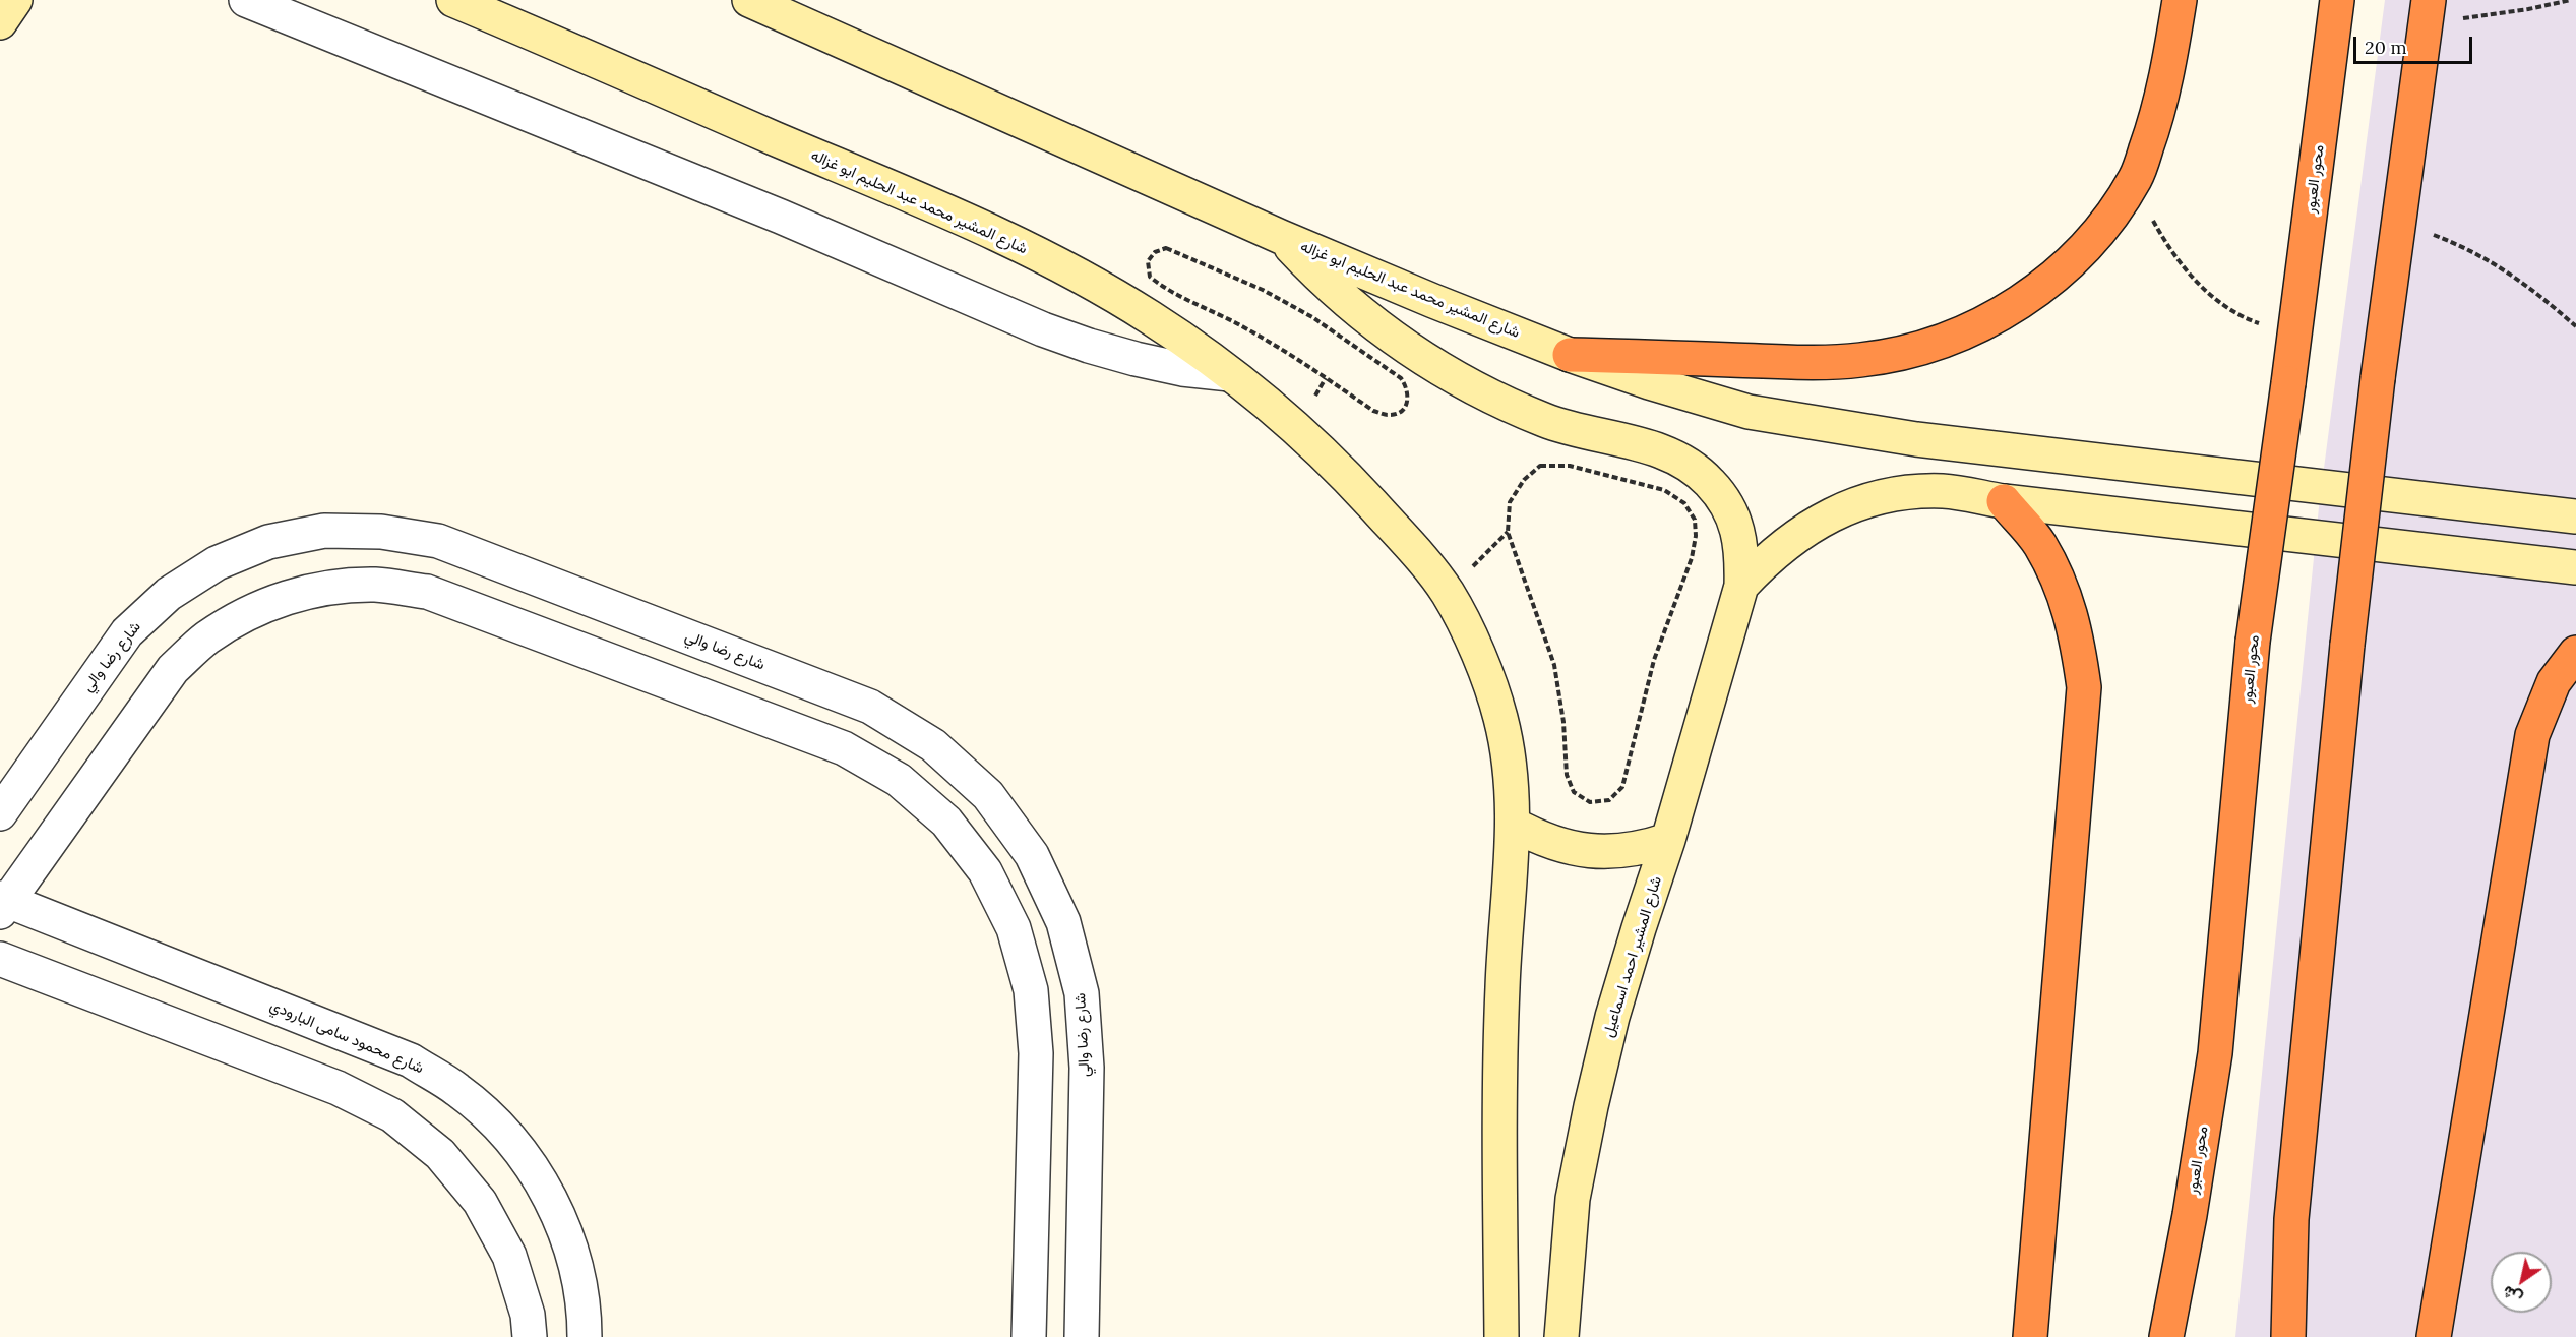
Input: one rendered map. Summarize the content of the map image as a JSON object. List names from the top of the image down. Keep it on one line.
{"streets":{"highway":["محور العبور"],"street":["شارع المشير محمد عبد الحليم ابو غزاله","شارع رضا والي","شارع المشير احمد اسماعيل","شارع محمود سامى البارودي"]},"scale_bar":"20 m","north":"bottom left"}
